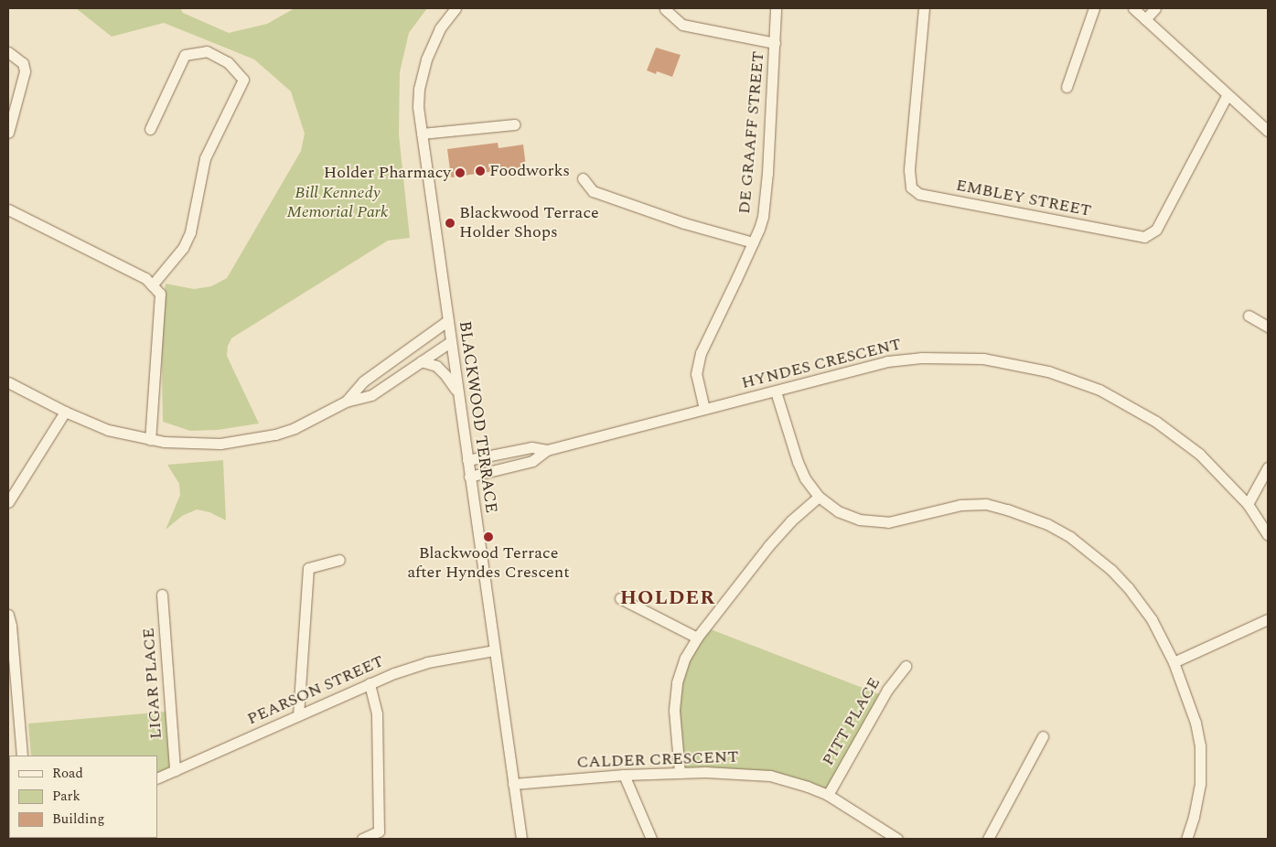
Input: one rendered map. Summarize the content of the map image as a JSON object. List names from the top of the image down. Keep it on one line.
{"streets":{"street":["DE GRAAFF STREET","EMBLEY STREET","HYNDES CRESCENT","BLACKWOOD TERRACE","LIGAR PLACE","PEARSON STREET","PITT PLACE","CALDER CRESCENT"]},"crossings":[["DE GRAAFF STREET","HYNDES CRESCENT"],["HYNDES CRESCENT","BLACKWOOD TERRACE"],["BLACKWOOD TERRACE","PEARSON STREET"],["BLACKWOOD TERRACE","CALDER CRESCENT"],["LIGAR PLACE","PEARSON STREET"],["PITT PLACE","CALDER CRESCENT"]],"districts":["HOLDER"],"parks":["Bill Kennedy Memorial Park"],"places":["Foodworks","Holder Pharmacy","Blackwood Terrace Holder Shops","Blackwood Terrace after Hyndes Crescent"],"legend":["Road","Park","Building"]}
